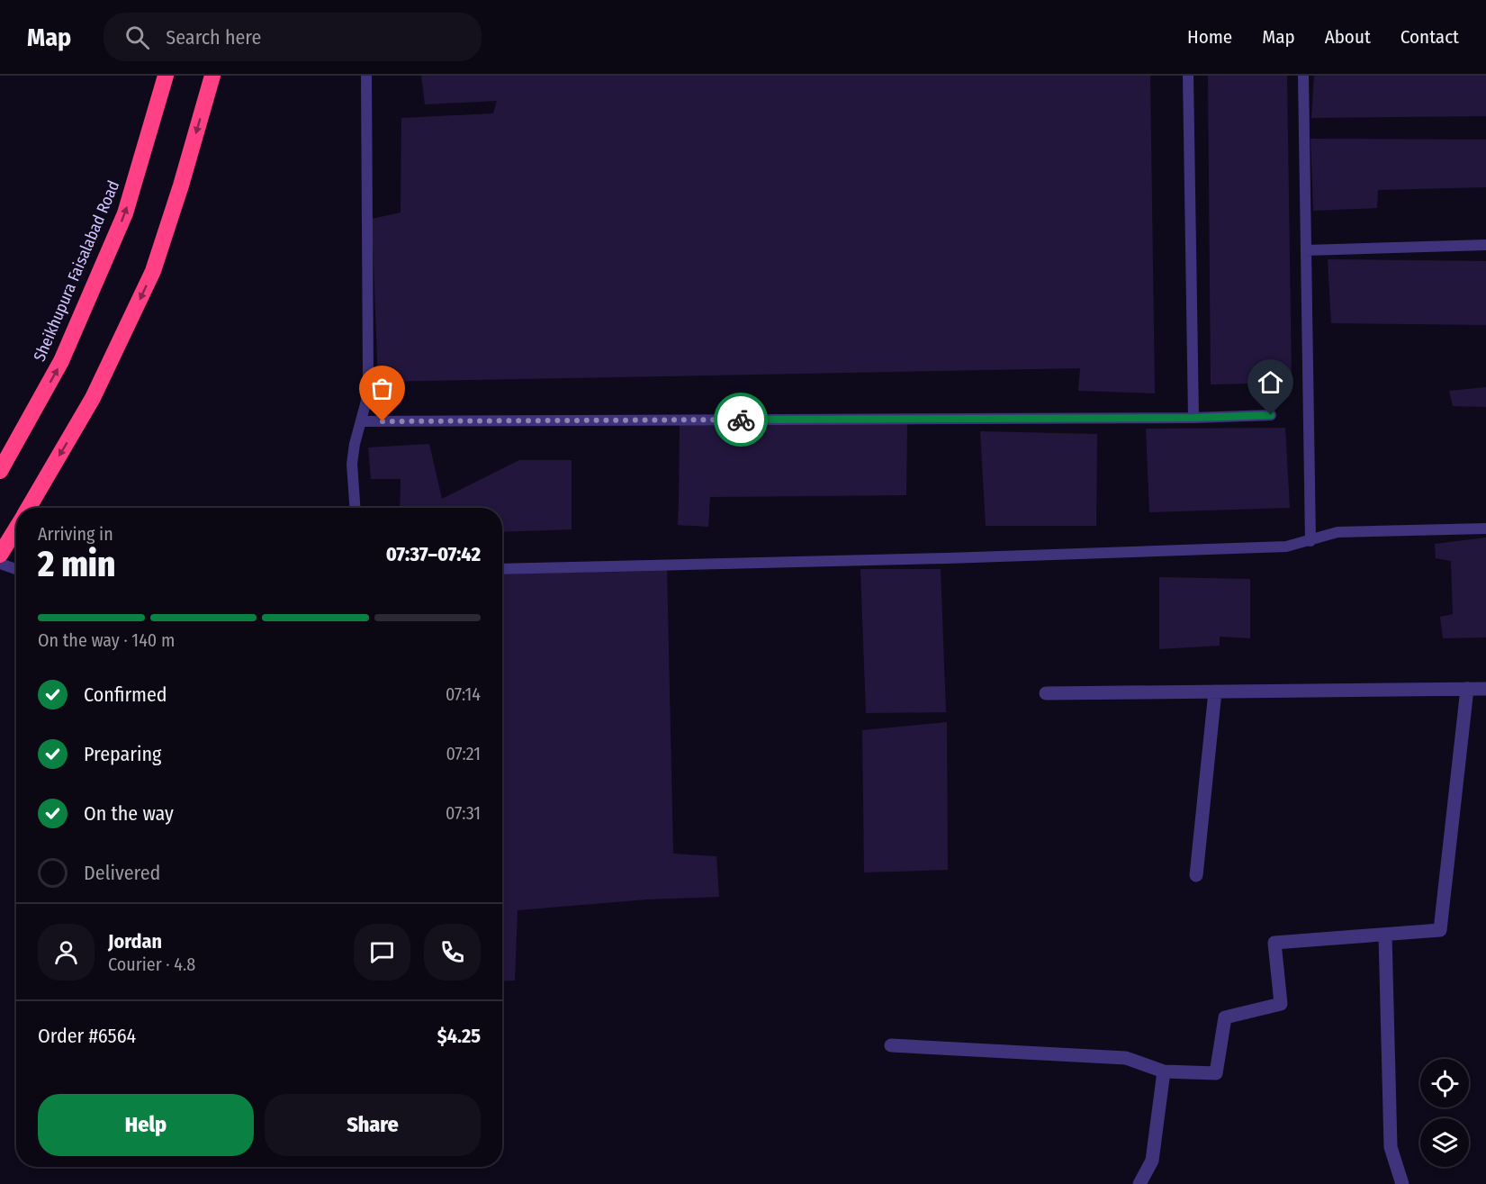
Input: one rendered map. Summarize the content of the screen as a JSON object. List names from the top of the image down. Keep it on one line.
{"streets":{"highway":["Sheikhupura Faisalabad Road"]},"page":{"header":"Map","search":"Search here","nav":["Home","Map","About","Contact"],"heading":["2 min","Arriving in","07:37–07:42"],"panel":["Jordan","Courier · 4.8","Order #6564","$4.25"],"bar":"On the way · 140 m","list":[["Confirmed","07:14"],["Preparing","07:21"],["On the way","07:31"],"Delivered"],"buttons":["Help","Share"]}}
